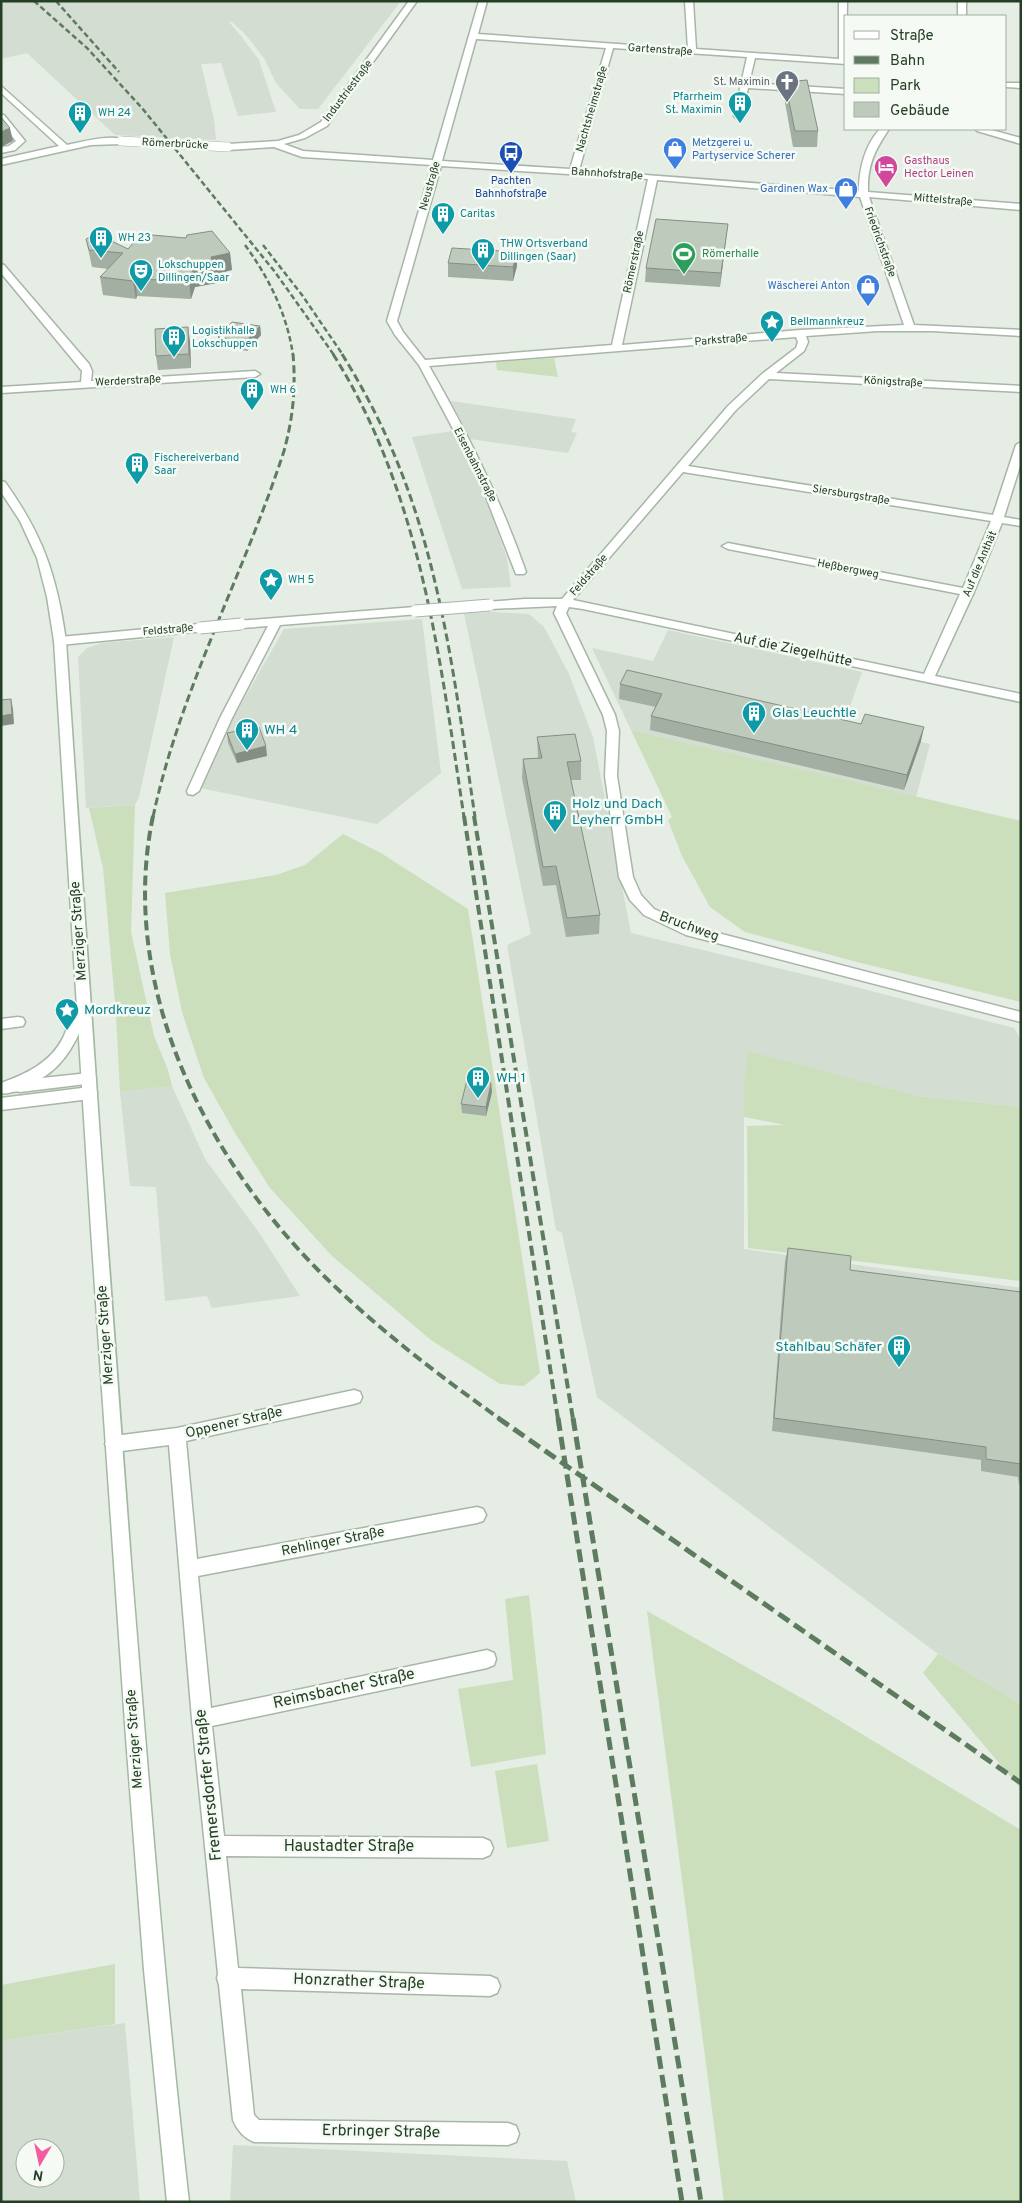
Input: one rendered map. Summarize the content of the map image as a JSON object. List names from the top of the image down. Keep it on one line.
{"streets":{"street":["Gartenstraße","Industriestraße","Nachtsheimstraße","Römerbrücke","Bahnhofstraße","Neustraße","Mittelstraße","Friedrichstraße","Römerstraße","Parkstraße","Werderstraße","Königstraße","Eisenbahnstraße","Siersburgstraße","Auf die Anthät","Heßbergweg","Feldstraße","Auf die Ziegelhütte","Bruchweg","Merziger Straße","Oppener Straße","Rehlinger Straße","Reimsbacher Straße","Fremersdorfer Straße","Haustadter Straße","Honzrather Straße","Erbringer Straße"]},"crossings":[["Gartenstraße","Nachtsheimstraße"],["Gartenstraße","Neustraße"],["Industriestraße","Römerbrücke"],["Industriestraße","Bahnhofstraße"],["Nachtsheimstraße","Bahnhofstraße"],["Bahnhofstraße","Neustraße"],["Bahnhofstraße","Mittelstraße"],["Bahnhofstraße","Friedrichstraße"],["Bahnhofstraße","Römerstraße"],["Neustraße","Parkstraße"],["Neustraße","Eisenbahnstraße"],["Mittelstraße","Friedrichstraße"],["Friedrichstraße","Parkstraße"],["Römerstraße","Parkstraße"],["Parkstraße","Eisenbahnstraße"],["Parkstraße","Feldstraße"],["Königstraße","Feldstraße"],["Siersburgstraße","Auf die Anthät"],["Siersburgstraße","Feldstraße"],["Auf die Anthät","Heßbergweg"],["Auf die Anthät","Auf die Ziegelhütte"],["Feldstraße","Auf die Ziegelhütte"],["Feldstraße","Bruchweg"],["Feldstraße","Merziger Straße"],["Auf die Ziegelhütte","Bruchweg"],["Merziger Straße","Oppener Straße"],["Oppener Straße","Fremersdorfer Straße"],["Rehlinger Straße","Fremersdorfer Straße"],["Reimsbacher Straße","Fremersdorfer Straße"],["Fremersdorfer Straße","Haustadter Straße"],["Fremersdorfer Straße","Honzrather Straße"],["Fremersdorfer Straße","Erbringer Straße"]],"places":{"church":["St. Maximin"],"building":["Pfarrheim St. Maximin","WH 24","Caritas","WH 23","THW Ortsverband Dillingen (Saar)","Logistikhalle Lokschuppen","WH 6","Fischereiverband Saar","Glas Leuchtle","WH 4","Holz und Dach Leyherr GmbH","WH 1","Stahlbau Schäfer"],"shop":["Metzgerei u. Partyservice Scherer","Gardinen Wax","Wäscherei Anton"],"bus stop":["Pachten Bahnhofstraße"],"hotel":["Gasthaus Hector Leinen"],"sports":["Römerhalle"],"theatre":["Lokschuppen Dillingen/Saar"],"place":["Bellmannkreuz","WH 5","Mordkreuz"]},"legend":["Straße","Bahn","Park","Gebäude"],"north":"bottom"}
